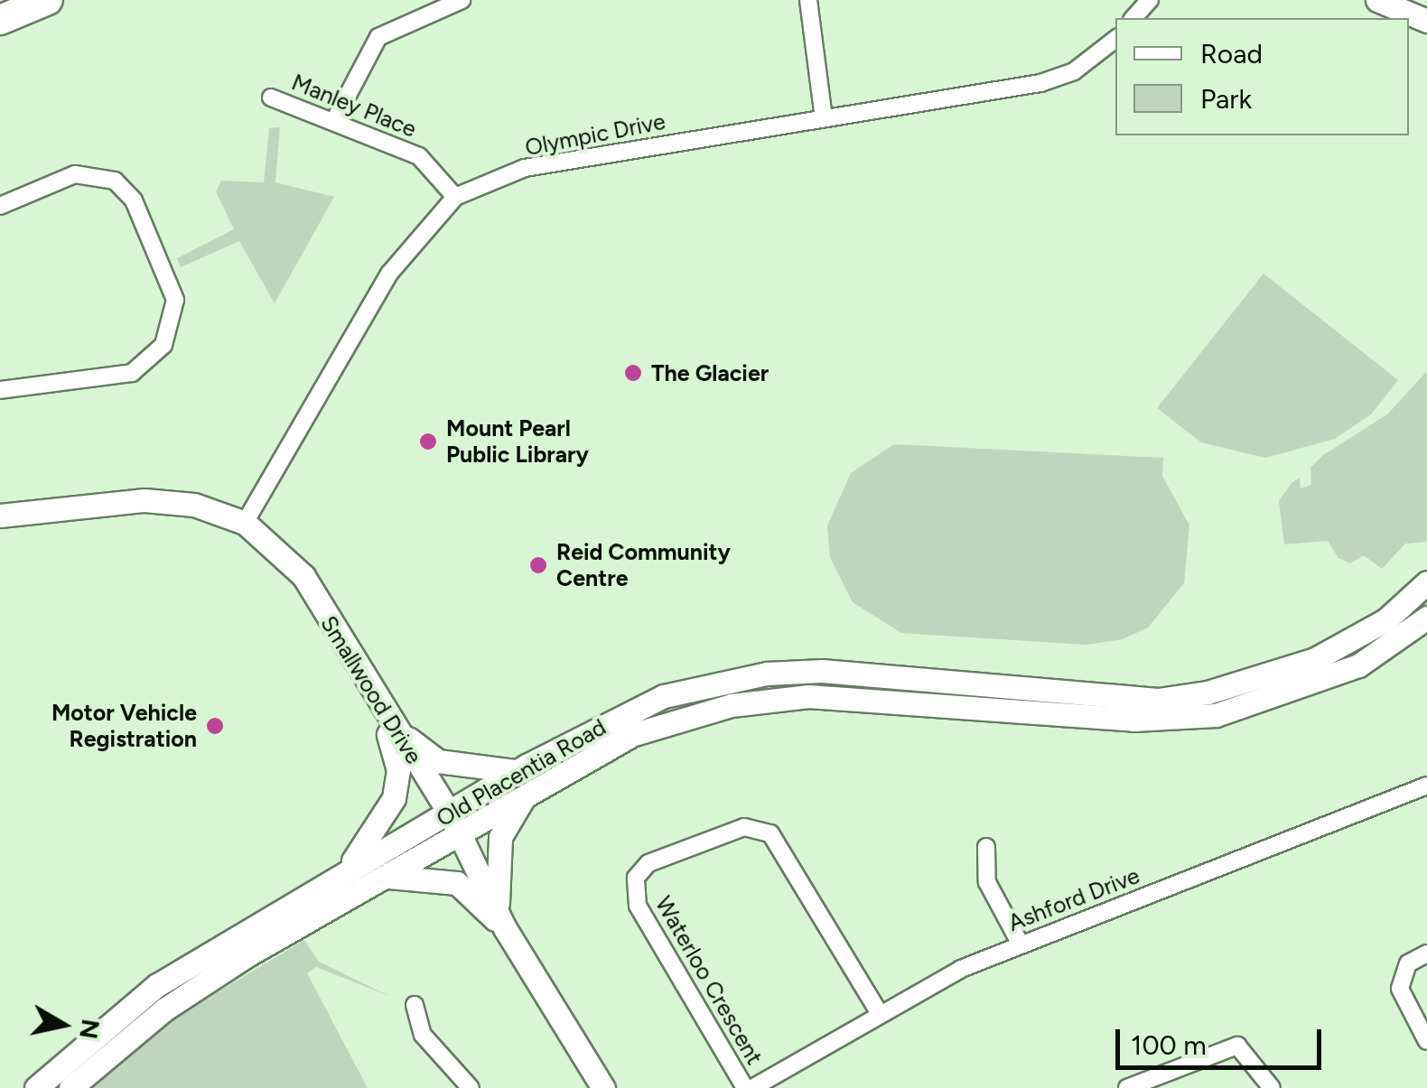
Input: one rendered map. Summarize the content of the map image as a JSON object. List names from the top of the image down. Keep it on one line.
{"streets":{"main road":["Smallwood Drive","Old Placentia Road"],"street":["Manley Place","Olympic Drive","Ashford Drive","Waterloo Crescent"]},"crossings":[["Manley Place","Olympic Drive"],["Olympic Drive","Smallwood Drive"],["Smallwood Drive","Old Placentia Road"],["Ashford Drive","Waterloo Crescent"]],"places":["The Glacier","Mount Pearl Public Library","Reid Community Centre","Motor Vehicle Registration"],"legend":["Road","Park"],"scale_bar":"100 m","north":"right"}
